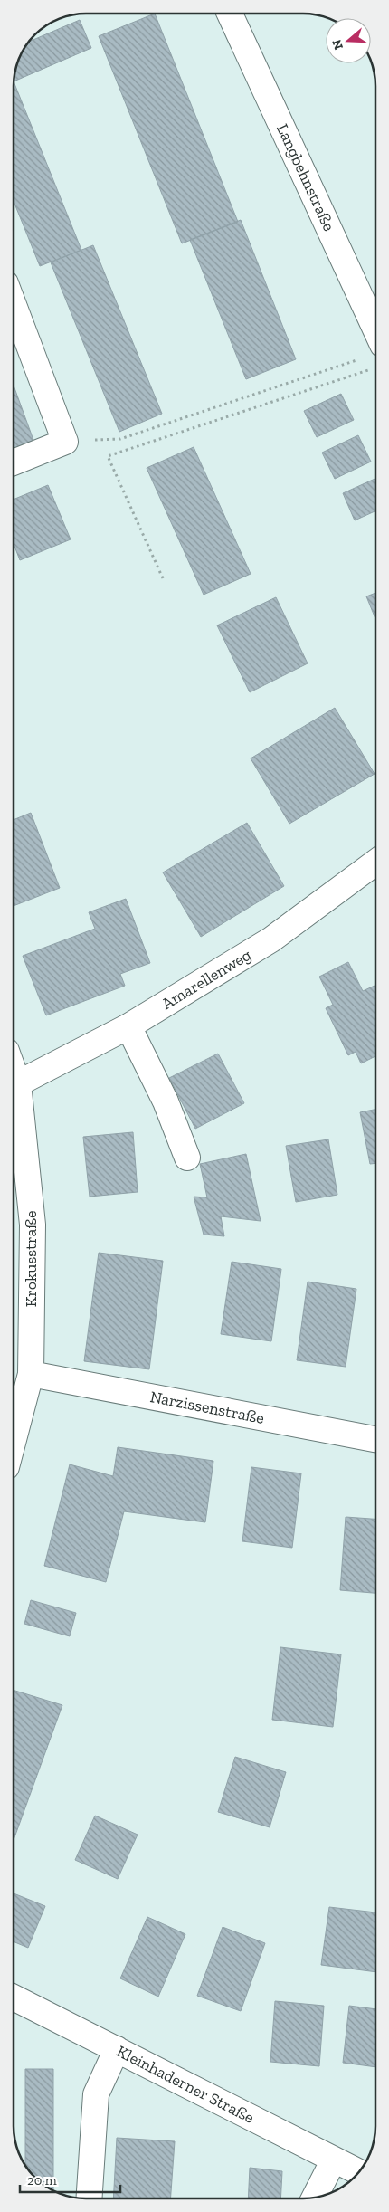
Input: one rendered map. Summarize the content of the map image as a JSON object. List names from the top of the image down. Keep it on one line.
{"streets":{"street":["Langbehnstraße","Amarellenweg","Krokusstraße","Narzissenstraße","Kleinhaderner Straße"]},"crossings":[["Amarellenweg","Krokusstraße"],["Krokusstraße","Narzissenstraße"]],"scale_bar":"20 m","north":"left"}
